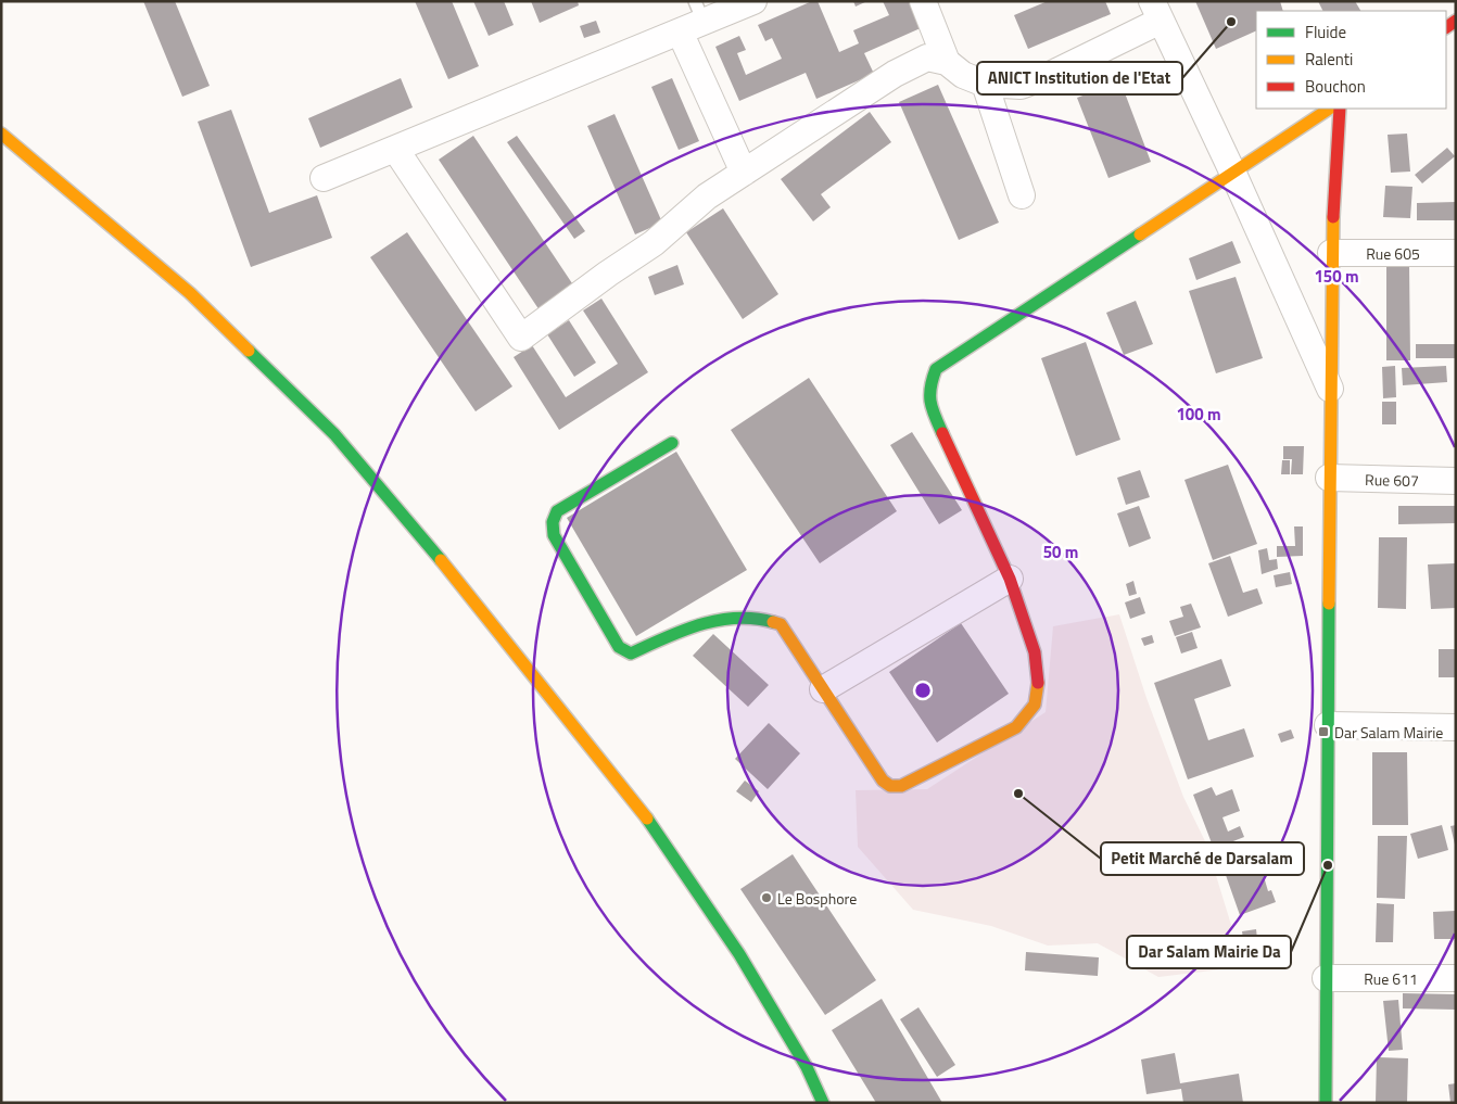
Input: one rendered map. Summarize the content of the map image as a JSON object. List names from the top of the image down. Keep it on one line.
{"streets":{"street":["Rue 605","Rue 607","Rue 611"]},"places":{"other":["ANICT Institution de l'Etat","Petit Marché de Darsalam","Dar Salam Mairie Da","Le Bosphore"],"transit":["Dar Salam Mairie"]},"legend":["Fluide","Ralenti","Bouchon"],"rings":["150 m","100 m","50 m"]}
